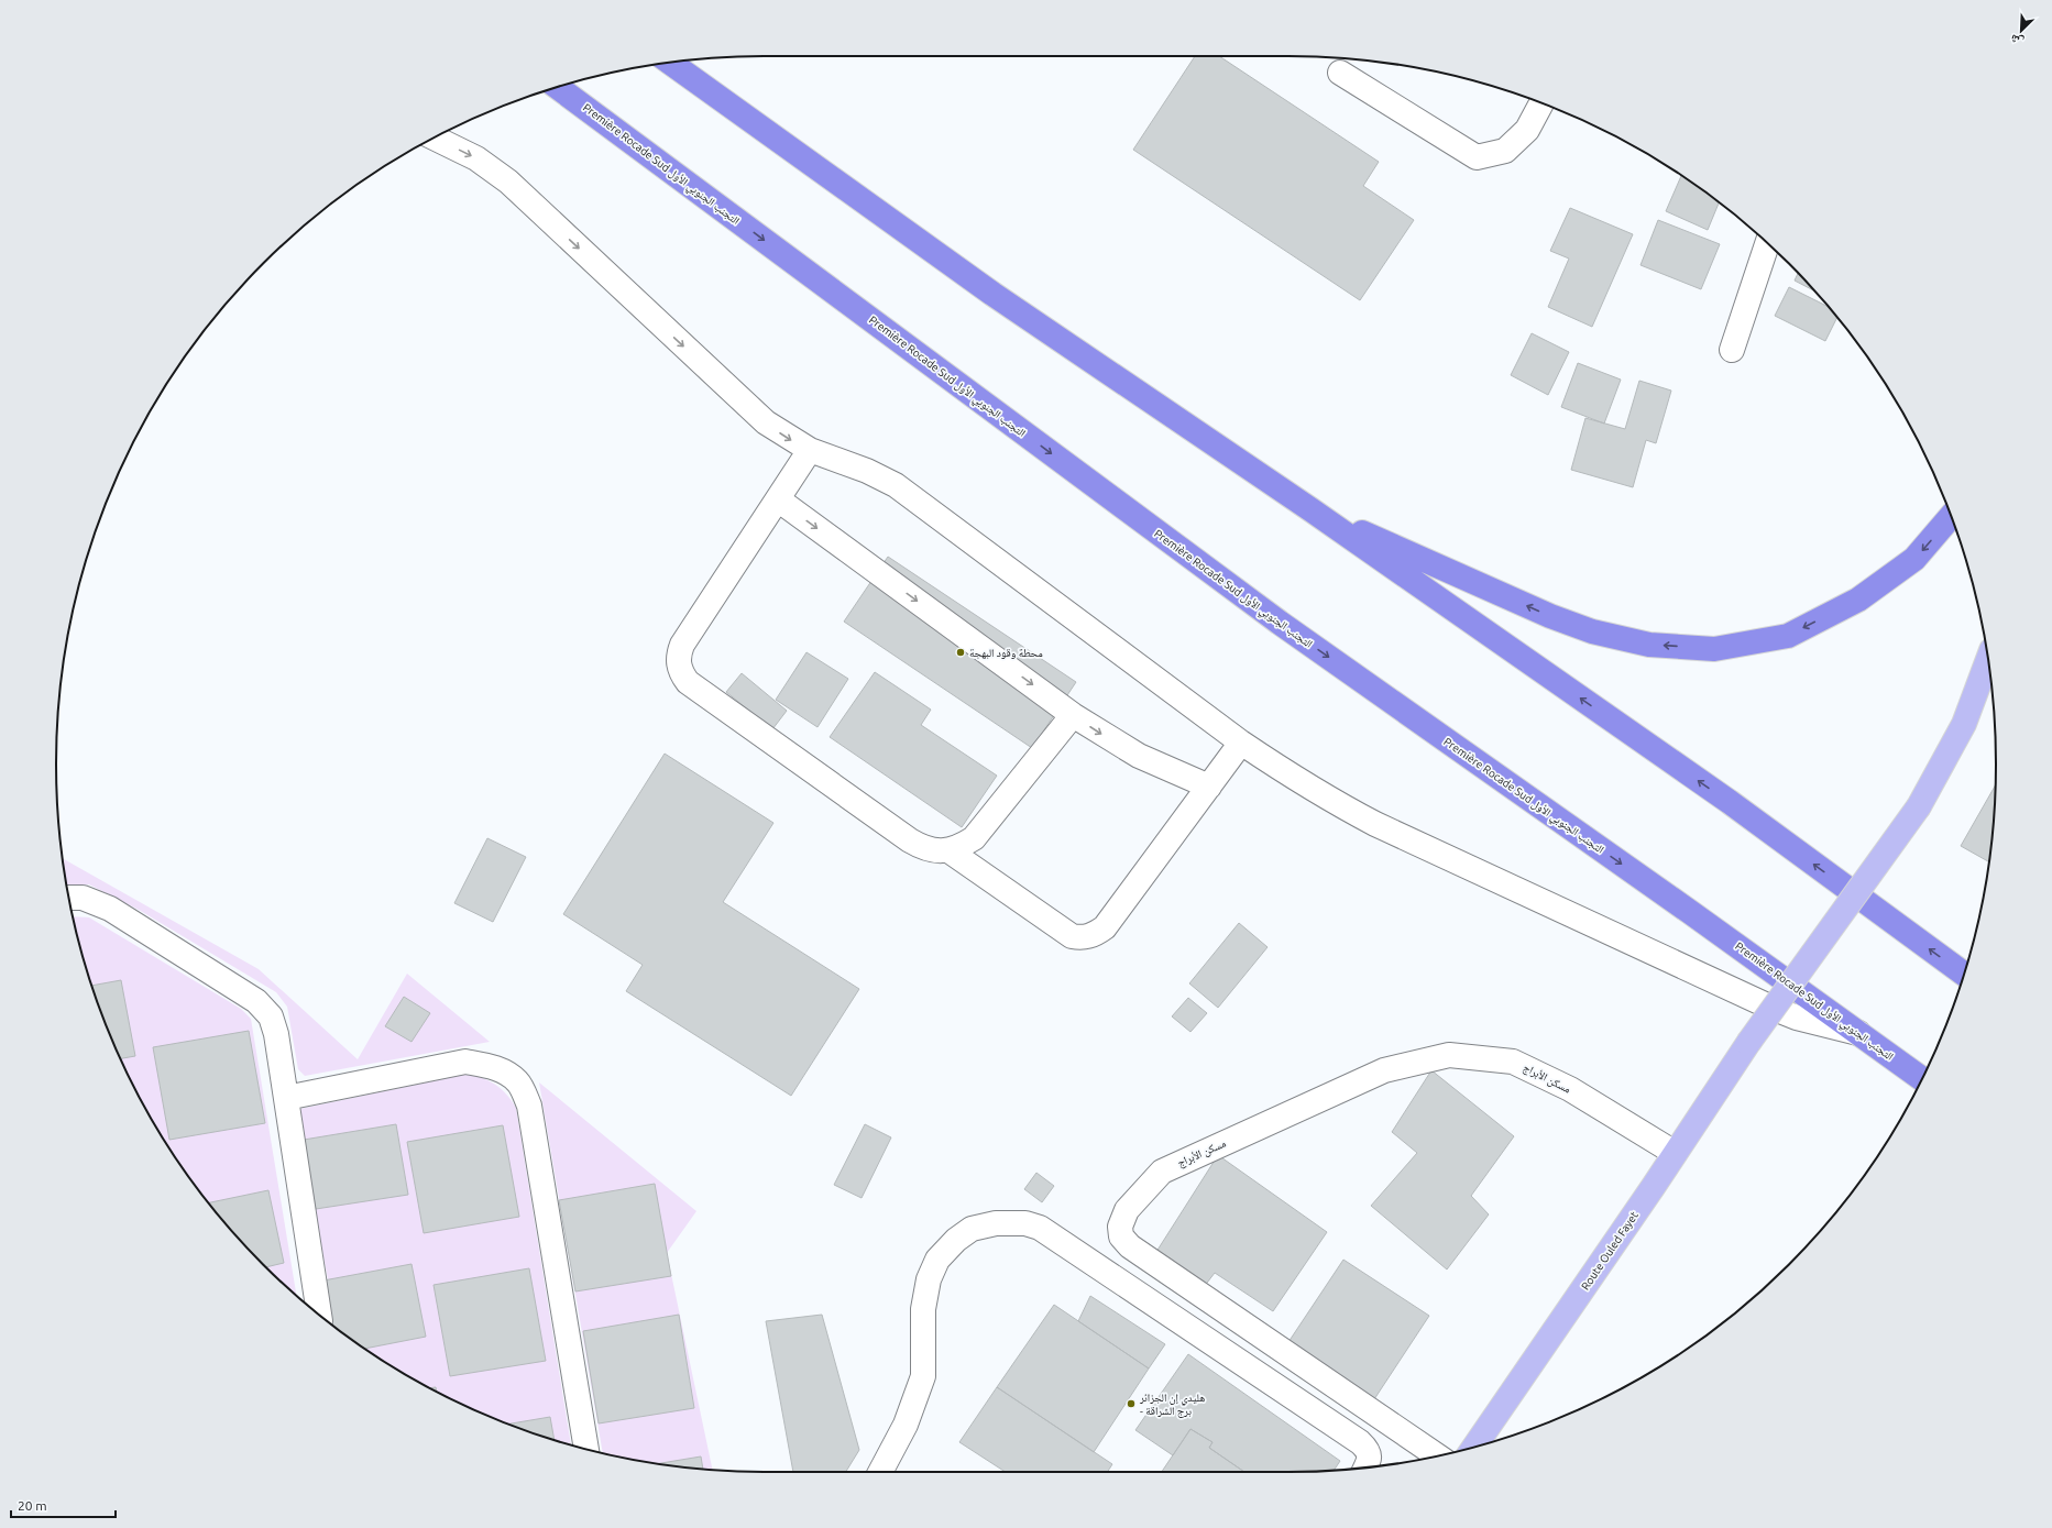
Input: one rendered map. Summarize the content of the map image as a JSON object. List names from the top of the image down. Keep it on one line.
{"streets":{"highway":["Première Rocade Sud التجنب الجنوبي الأول"],"main road":["Route Ouled Fayet"],"street":["مسكن الأبراج"]},"crossings":[["مسكن الأبراج","Route Ouled Fayet"]],"places":["محطة وقود البهجة","هليدي إن الجزائر - برج الشراقة"],"scale_bar":"20 m","north":"bottom left"}
